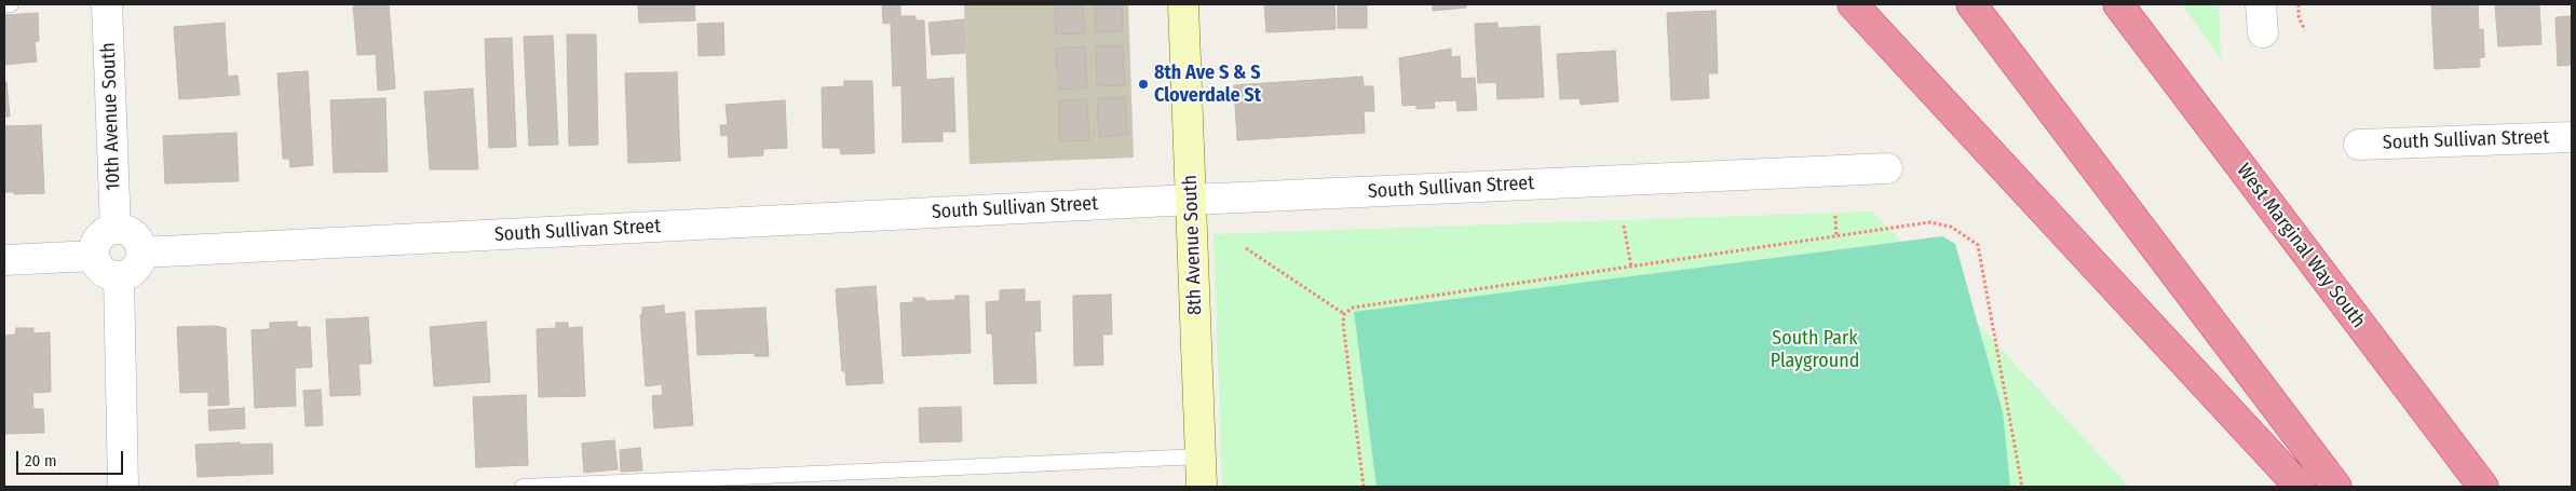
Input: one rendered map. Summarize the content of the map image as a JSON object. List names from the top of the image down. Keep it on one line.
{"streets":{"highway":["West Marginal Way South"],"street":["10th Avenue South","South Sullivan Street","8th Avenue South"]},"crossings":[["10th Avenue South","South Sullivan Street"],["South Sullivan Street","8th Avenue South"]],"parks":["South Park Playground"],"places":["8th Ave S & S Cloverdale St"],"scale_bar":"20 m"}
